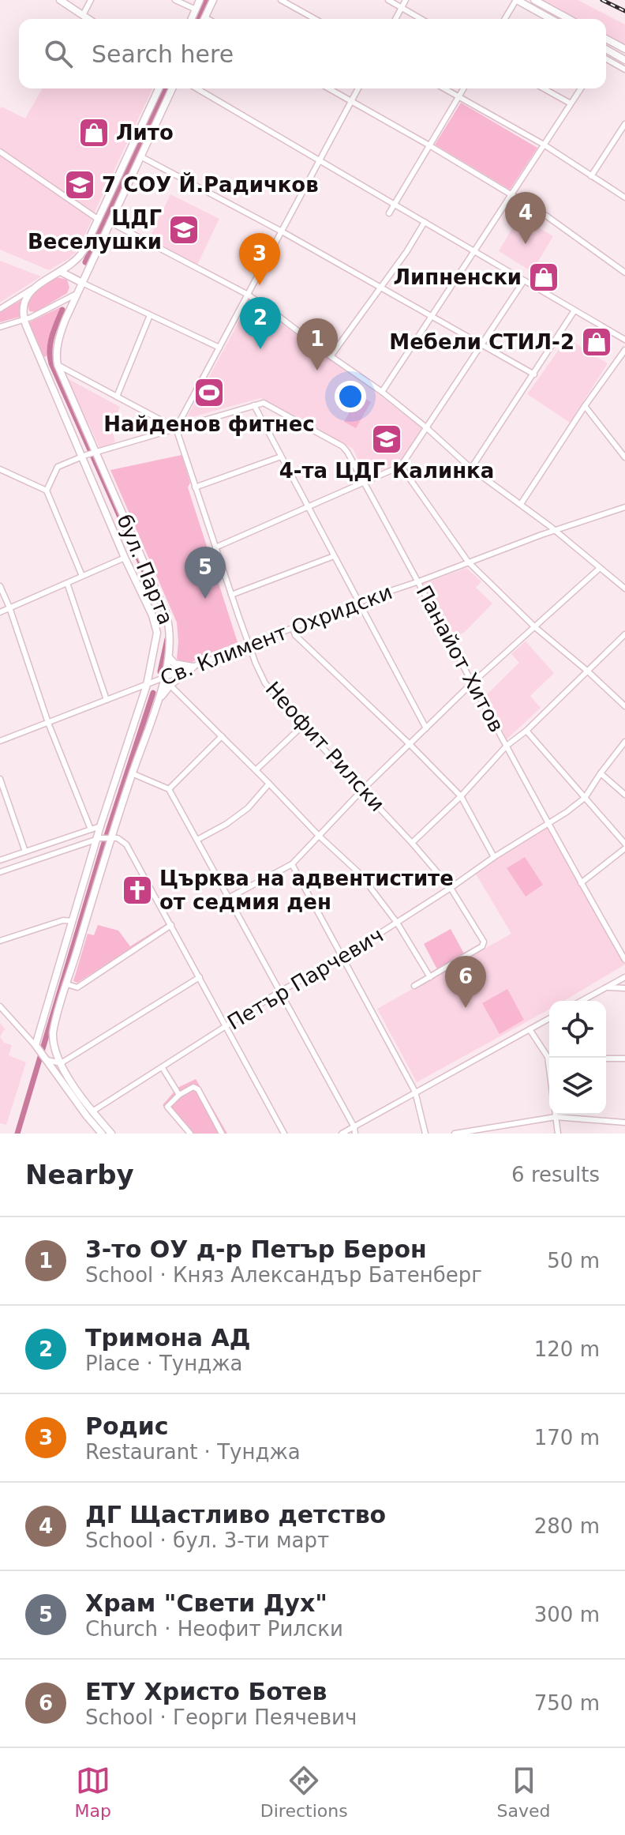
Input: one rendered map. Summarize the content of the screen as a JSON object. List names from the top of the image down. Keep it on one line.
{"streets":{"main road":["бул. Парта"],"street":["Св. Климент Охридски","Панайот Хитов","Неофит Рилски","Петър Парчевич"]},"crossings":[["бул. Парта","Св. Климент Охридски"],["бул. Парта","Петър Парчевич"],["Св. Климент Охридски","Панайот Хитов"],["Св. Климент Охридски","Неофит Рилски"],["Панайот Хитов","Петър Парчевич"],["Неофит Рилски","Петър Парчевич"]],"places":{"shop":["Лито","Липненски","Мебели СТИЛ-2"],"school or university":["7 СОУ Й.Радичков","ЦДГ Веселушки","4-та ЦДГ Калинка"],"sports":["Найденов фитнес"],"church":["Църква на адвентистите от седмия ден"]},"page":{"search":"Search here","pins":["4","3","2","1","5","6"],"heading":["Nearby","6 results"],"list":[{"mark":"1","name":"3-то ОУ д-р Петър Берон","note":"School · Княз Александър Батенберг","value":"50 m"},{"mark":"2","name":"Тримона АД","note":"Place · Тунджа","value":"120 m"},{"mark":"3","name":"Родис","note":"Restaurant · Тунджа","value":"170 m"},{"mark":"4","name":"ДГ Щастливо детство","note":"School · бул. 3-ти март","value":"280 m"},{"mark":"5","name":"Храм \"Свети Дух\"","note":"Church · Неофит Рилски","value":"300 m"},{"mark":"6","name":"ЕТУ Христо Ботев","note":"School · Георги Пеячевич","value":"750 m"}],"nav":["Map","Directions","Saved"]}}
